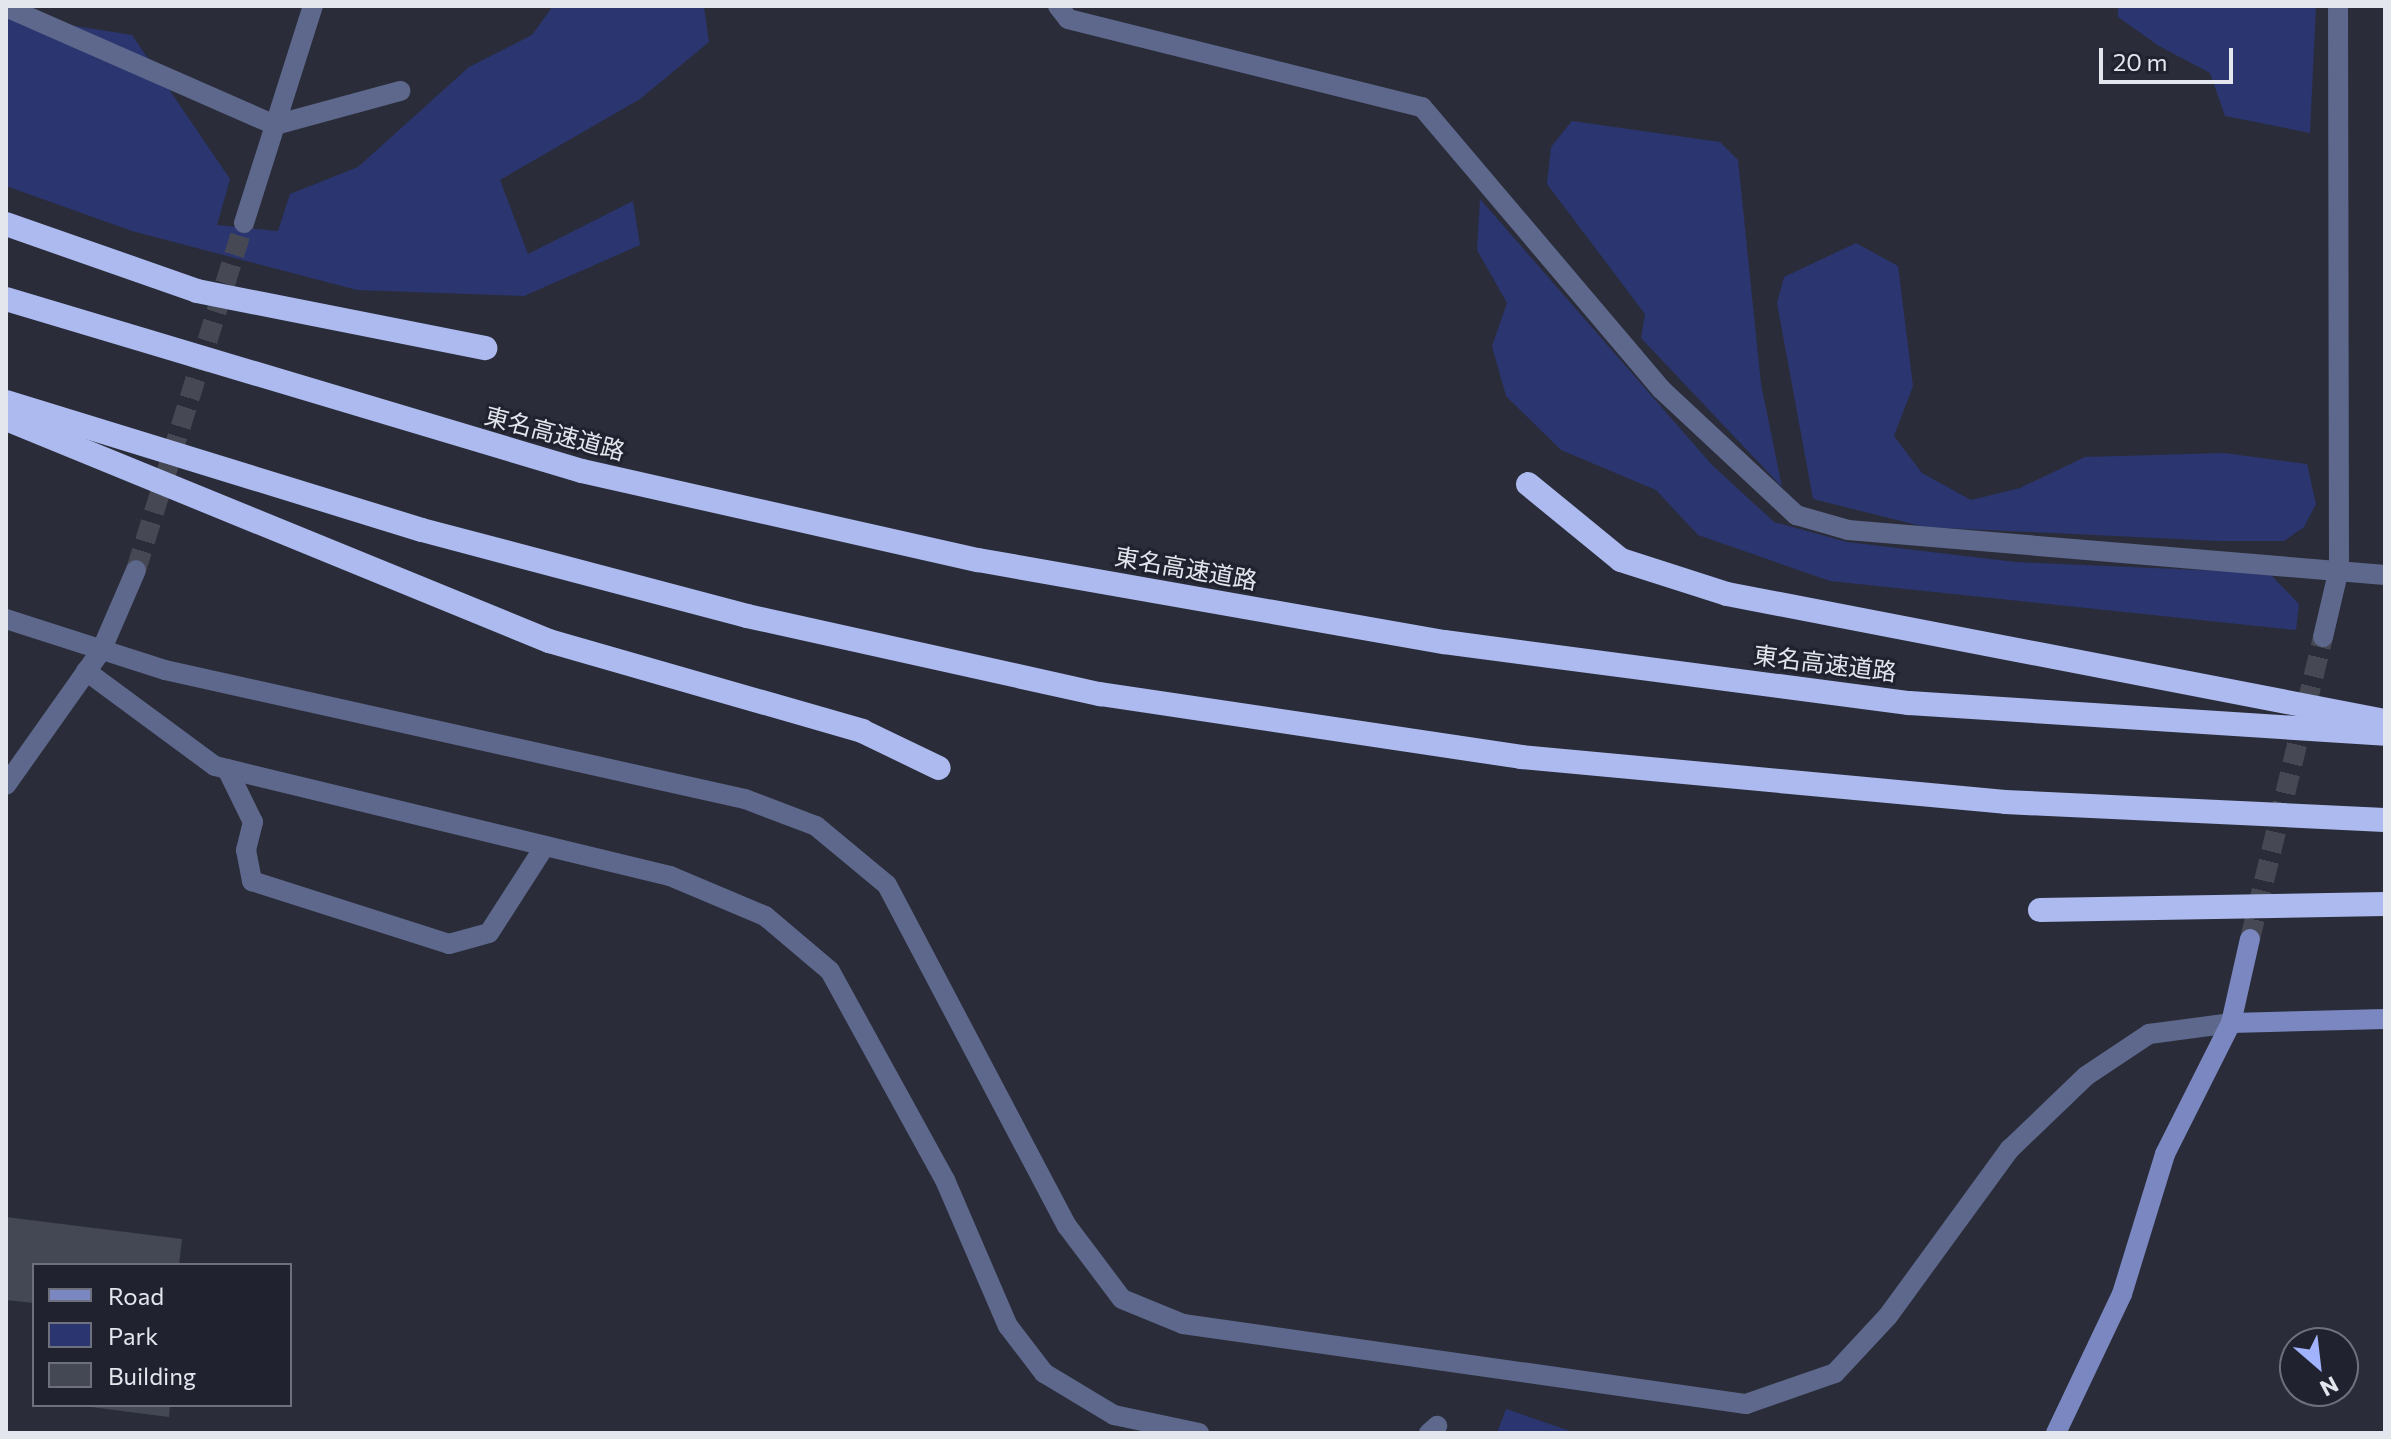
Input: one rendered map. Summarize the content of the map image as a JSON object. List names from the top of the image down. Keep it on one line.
{"streets":{"highway":["東名高速道路"]},"legend":["Road","Park","Building"],"scale_bar":"20 m","north":"bottom right"}
